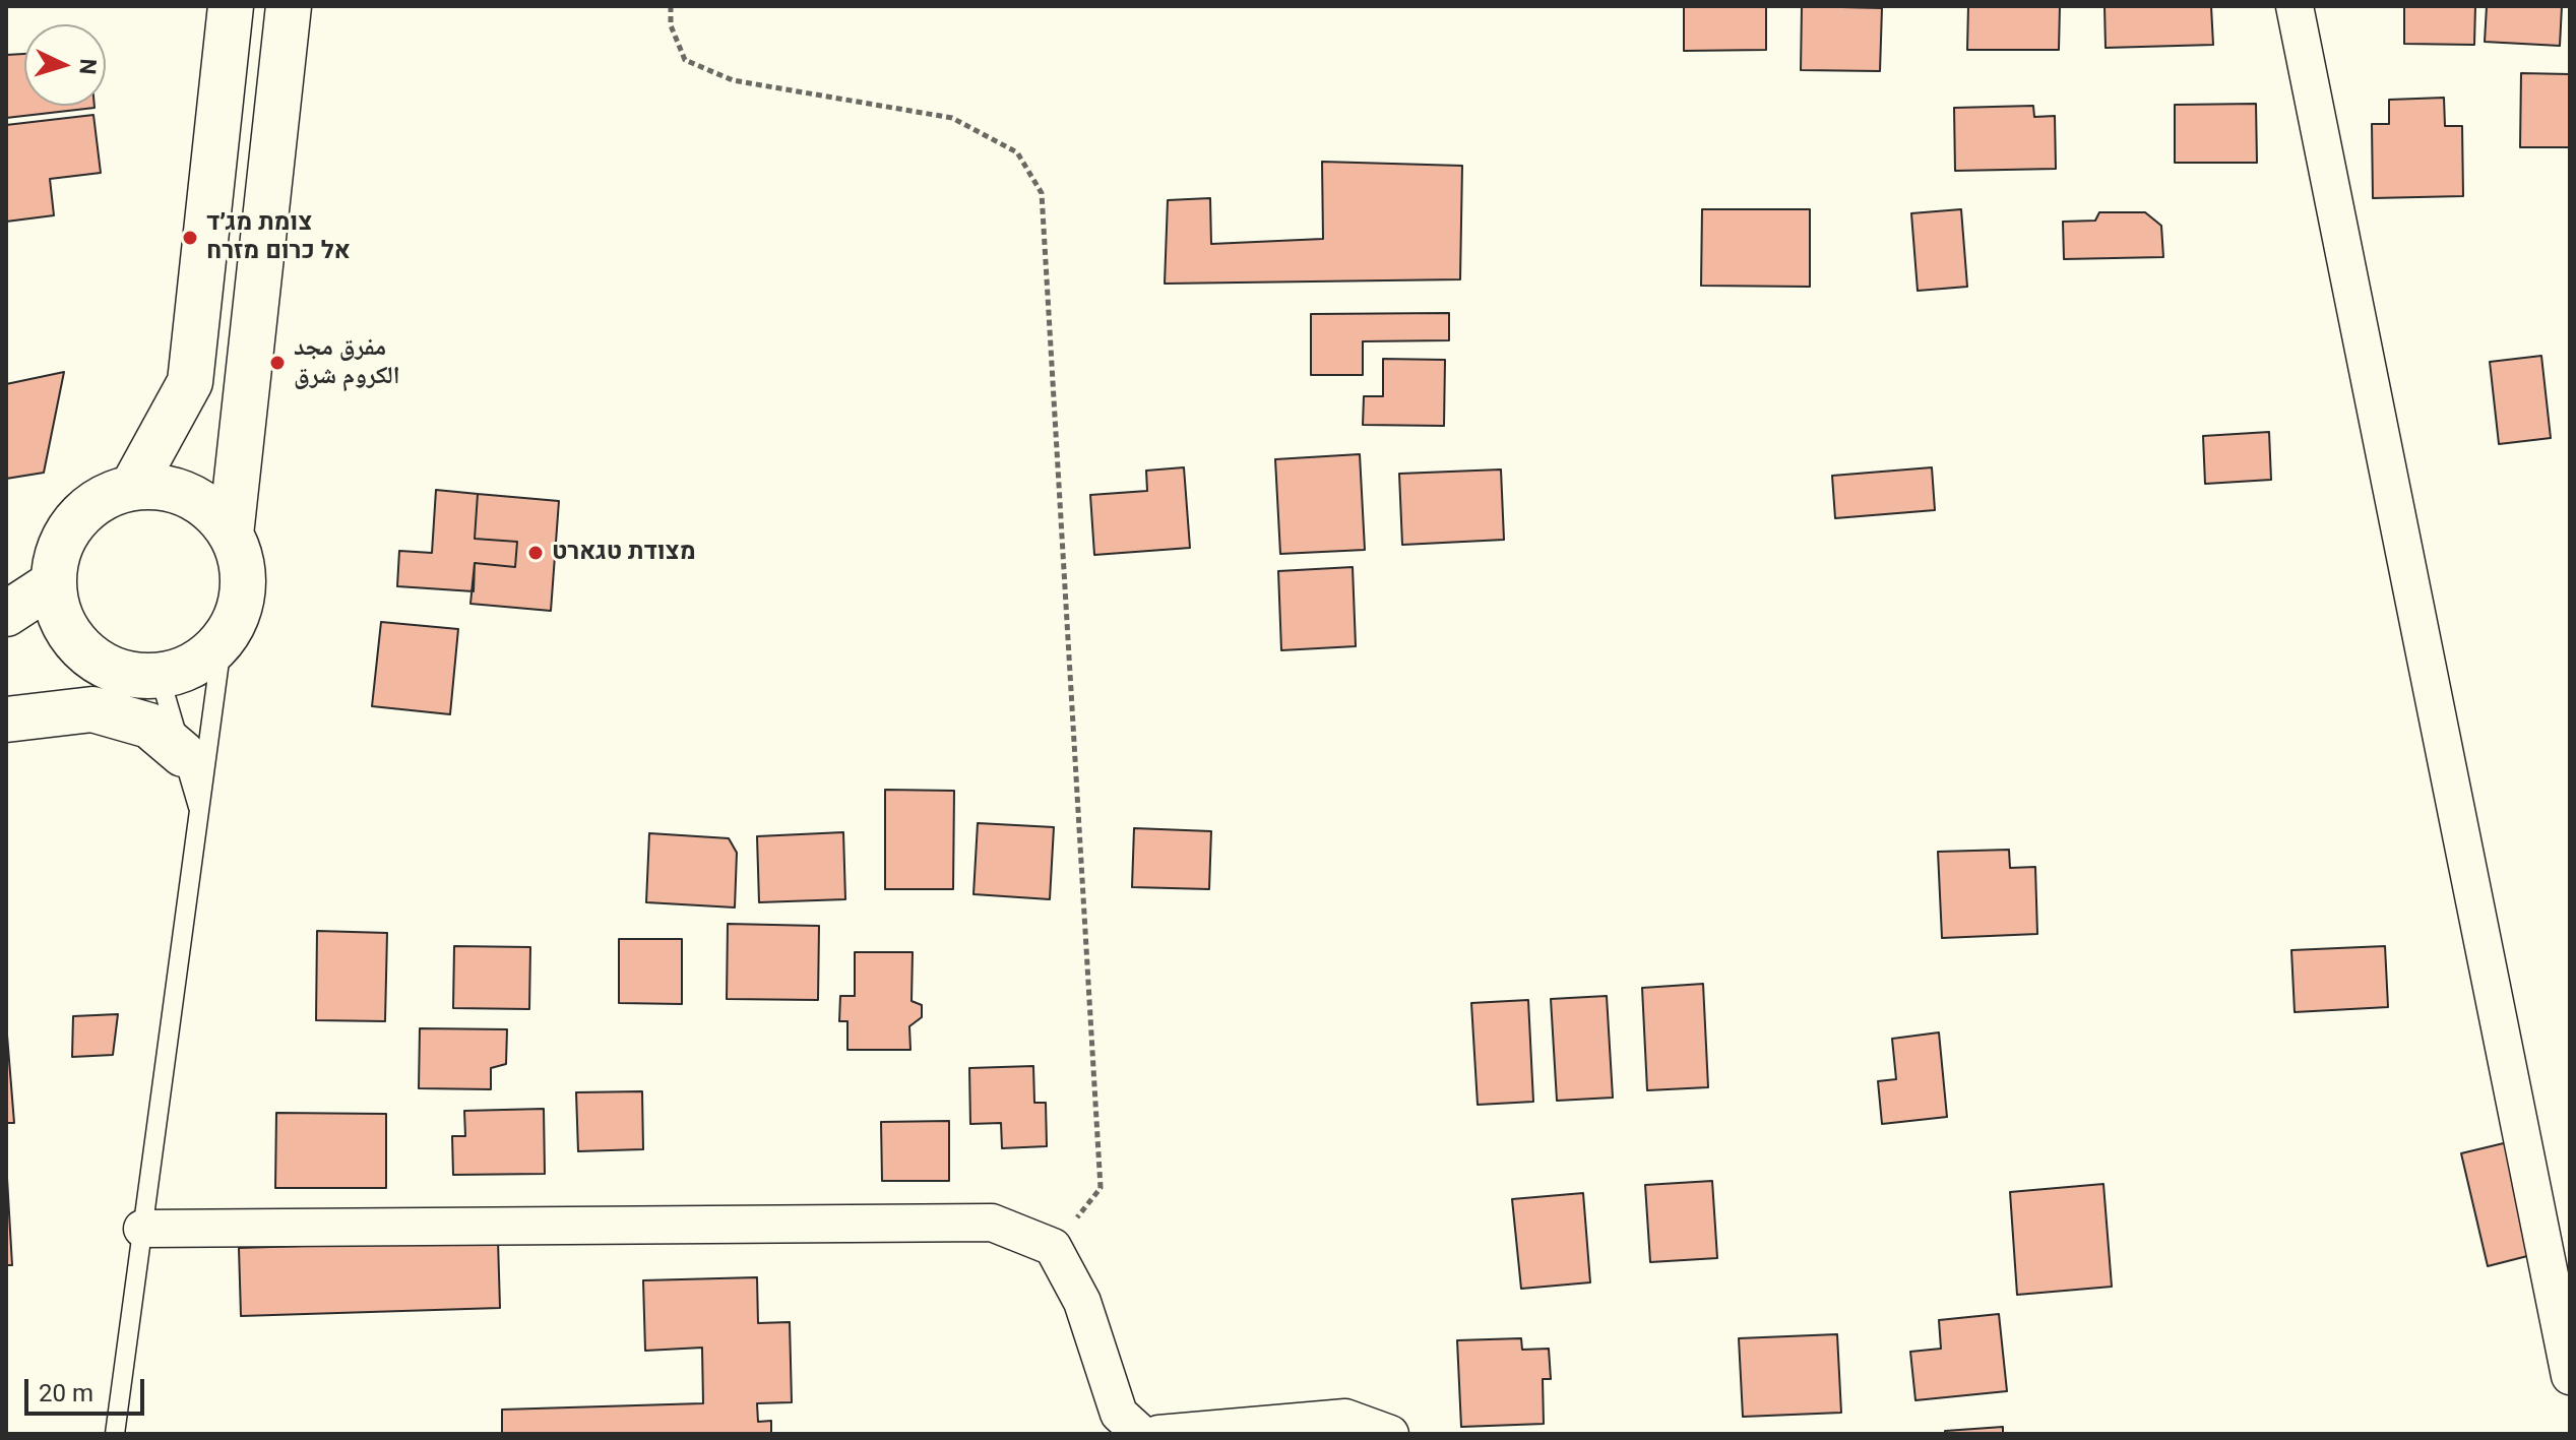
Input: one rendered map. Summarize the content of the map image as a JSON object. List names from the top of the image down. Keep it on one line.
{"places":["צומת מג׳ד אל כרום מזרח","مفرق مجد الكروم شرق","מצודת טגארט"],"scale_bar":"20 m","north":"right"}
